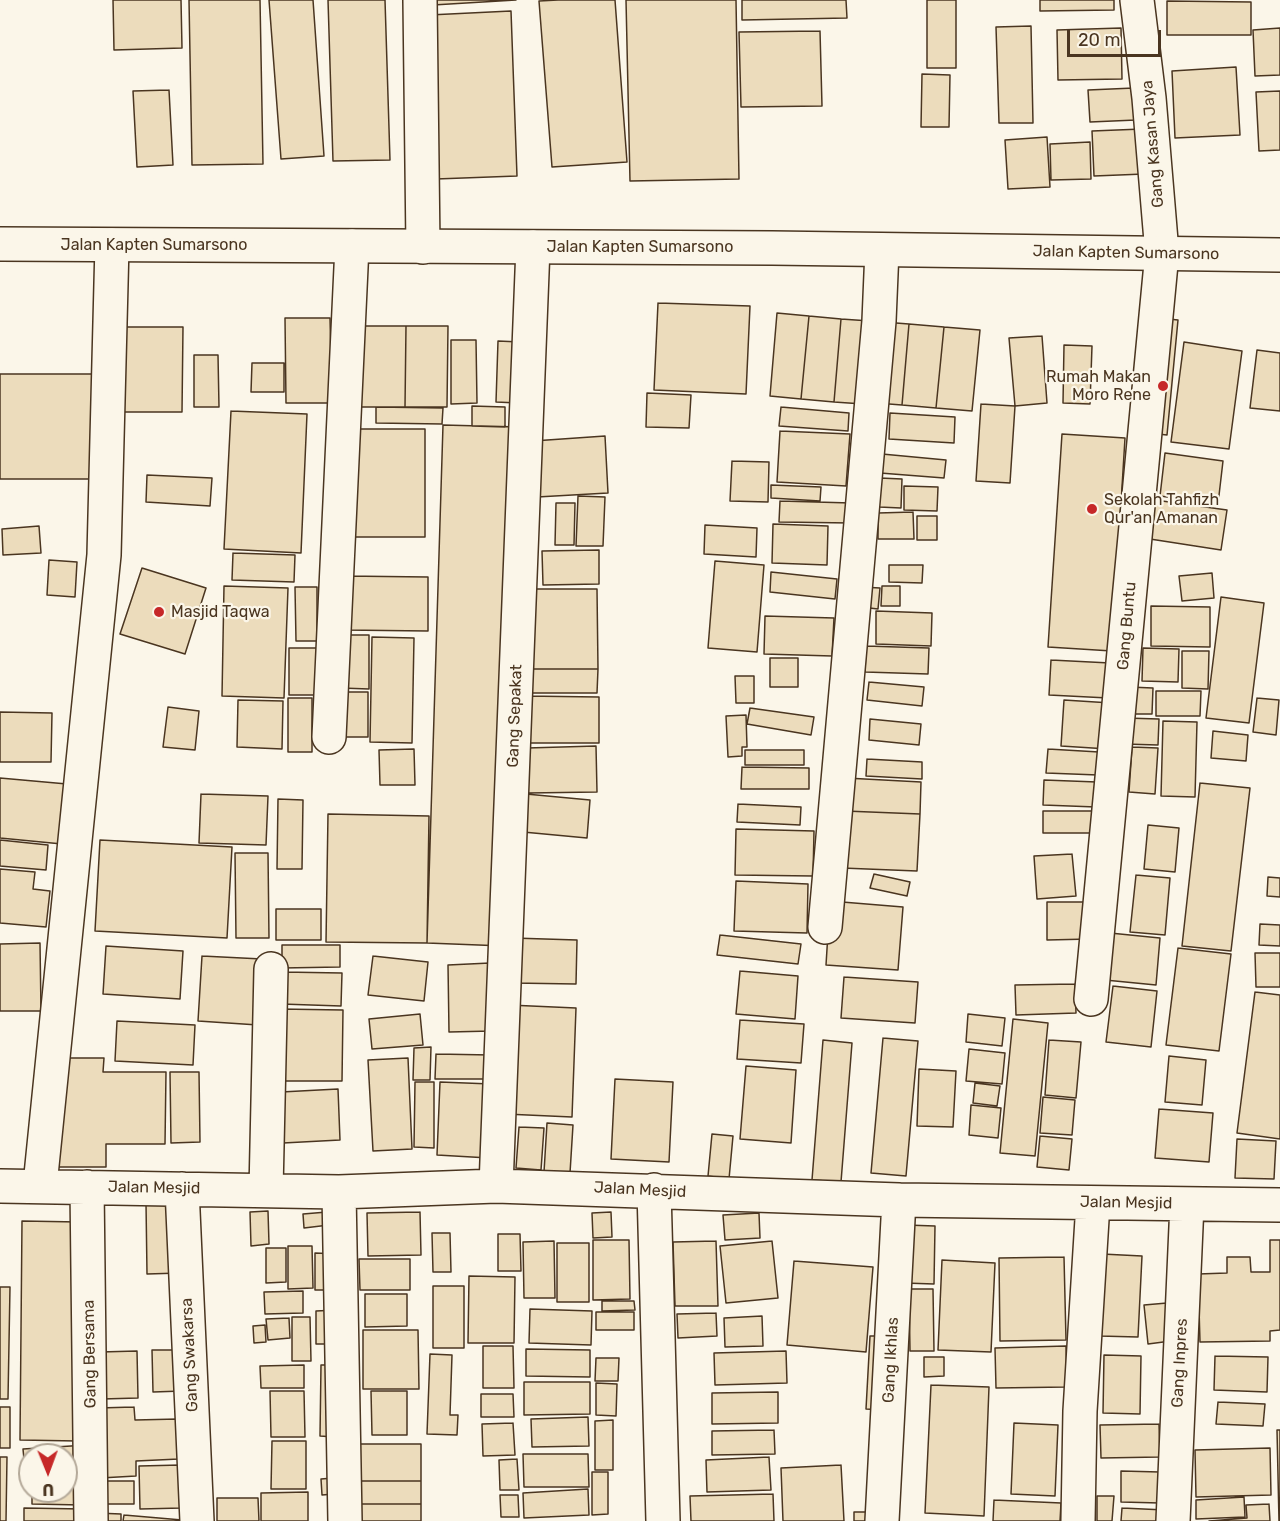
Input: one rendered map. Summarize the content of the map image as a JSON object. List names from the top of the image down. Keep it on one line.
{"streets":{"main road":["Gang Kasan Jaya","Jalan Kapten Sumarsono","Gang Buntu","Gang Sepakat","Jalan Mesjid","Gang Bersama","Gang Swakarsa","Gang Ikhlas","Gang Inpres"]},"crossings":[["Gang Kasan Jaya","Jalan Kapten Sumarsono"],["Gang Kasan Jaya","Gang Buntu"],["Jalan Kapten Sumarsono","Gang Buntu"],["Jalan Kapten Sumarsono","Gang Sepakat"],["Gang Sepakat","Jalan Mesjid"],["Jalan Mesjid","Gang Bersama"],["Jalan Mesjid","Gang Swakarsa"],["Jalan Mesjid","Gang Ikhlas"],["Jalan Mesjid","Gang Inpres"]],"places":["Rumah Makan Moro Rene","Sekolah Tahfizh Qur'an Amanan","Masjid Taqwa"],"scale_bar":"20 m","north":"bottom"}
